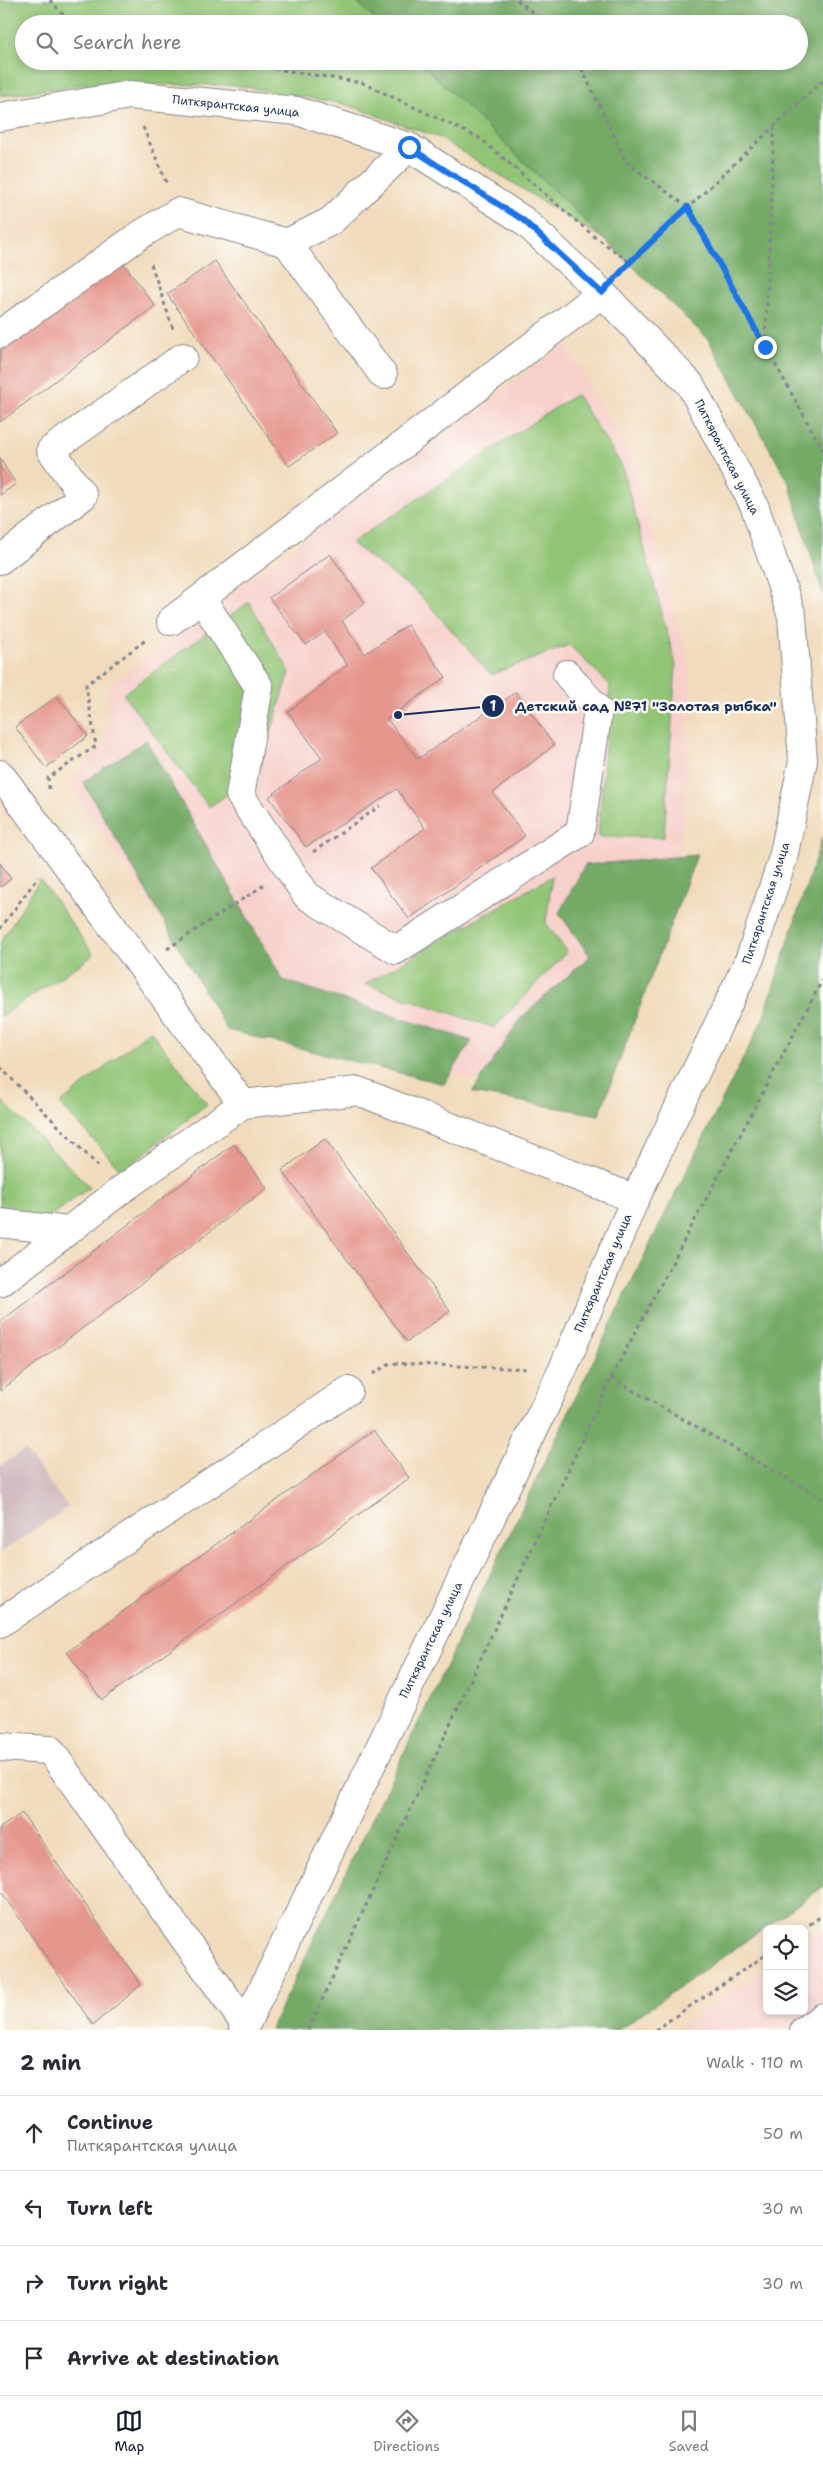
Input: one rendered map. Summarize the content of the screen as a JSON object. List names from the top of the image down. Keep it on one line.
{"streets":{"street":["Питкярантская улица"]},"places":["Детский сад №71 \"Золотая рыбка\""],"page":{"search":"Search here","heading":["2 min","Walk · 110 m"],"list":[["Continue","Питкярантская улица","50 m"],["Turn left","30 m"],["Turn right","30 m"],"Arrive at destination"],"nav":["Map","Directions","Saved"]}}
